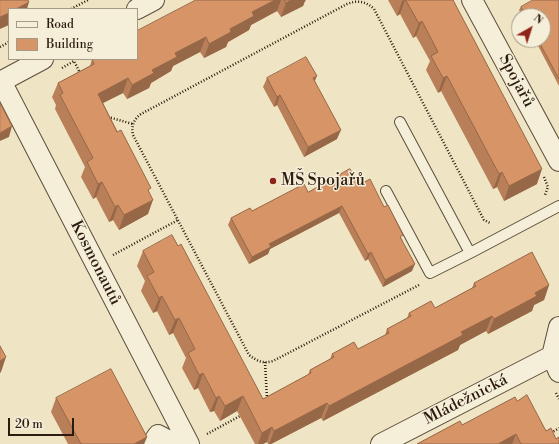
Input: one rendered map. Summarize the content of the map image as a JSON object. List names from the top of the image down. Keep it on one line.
{"streets":{"street":["Spojařů","Kosmonautů","Mládežnická"]},"places":["MŠ Spojařů"],"legend":["Road","Building"],"scale_bar":"20 m","north":"top right"}
